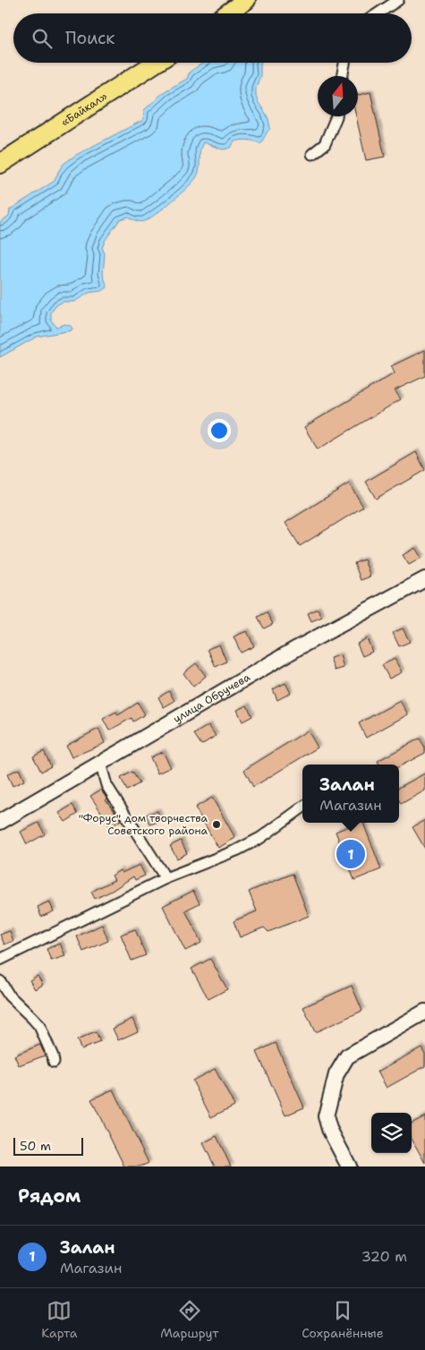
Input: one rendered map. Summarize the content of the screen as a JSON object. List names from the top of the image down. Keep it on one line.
{"streets":{"highway":["«Байкал»"],"street":["улица Обручева"]},"places":["\"Форус\" дом творчества Советского района"],"scale_bar":"50 m","north":"top","page":{"search":"Поиск","popup":["Залан","Магазин"],"pins":"1","scale":"50 m","heading":"Рядом","list":[{"mark":"1","name":"Залан","note":"Магазин","value":"320 m"}],"nav":["Карта","Маршрут","Сохранённые"]}}
